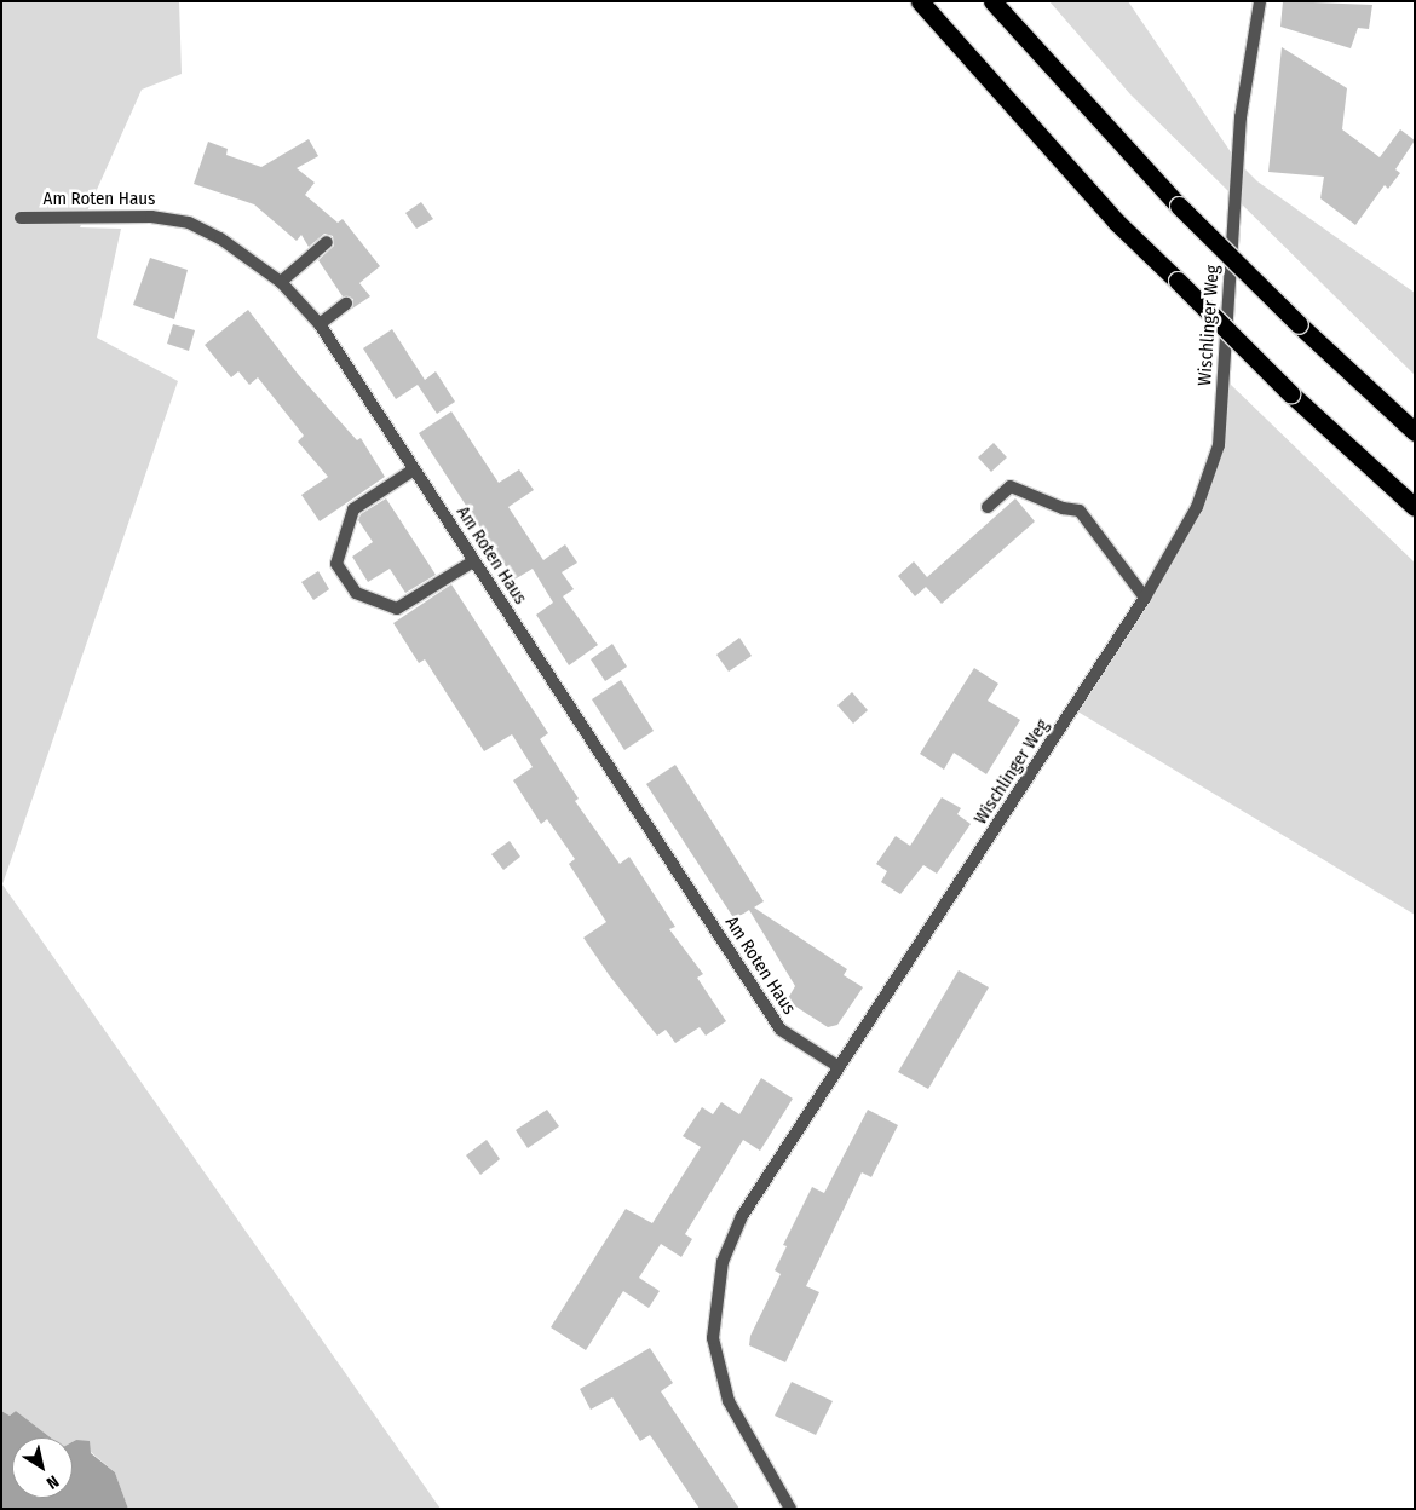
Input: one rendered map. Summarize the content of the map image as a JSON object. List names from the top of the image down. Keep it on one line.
{"streets":{"street":["Am Roten Haus","Wischlinger Weg"]},"crossings":[["Am Roten Haus","Wischlinger Weg"]],"north":"bottom right"}
